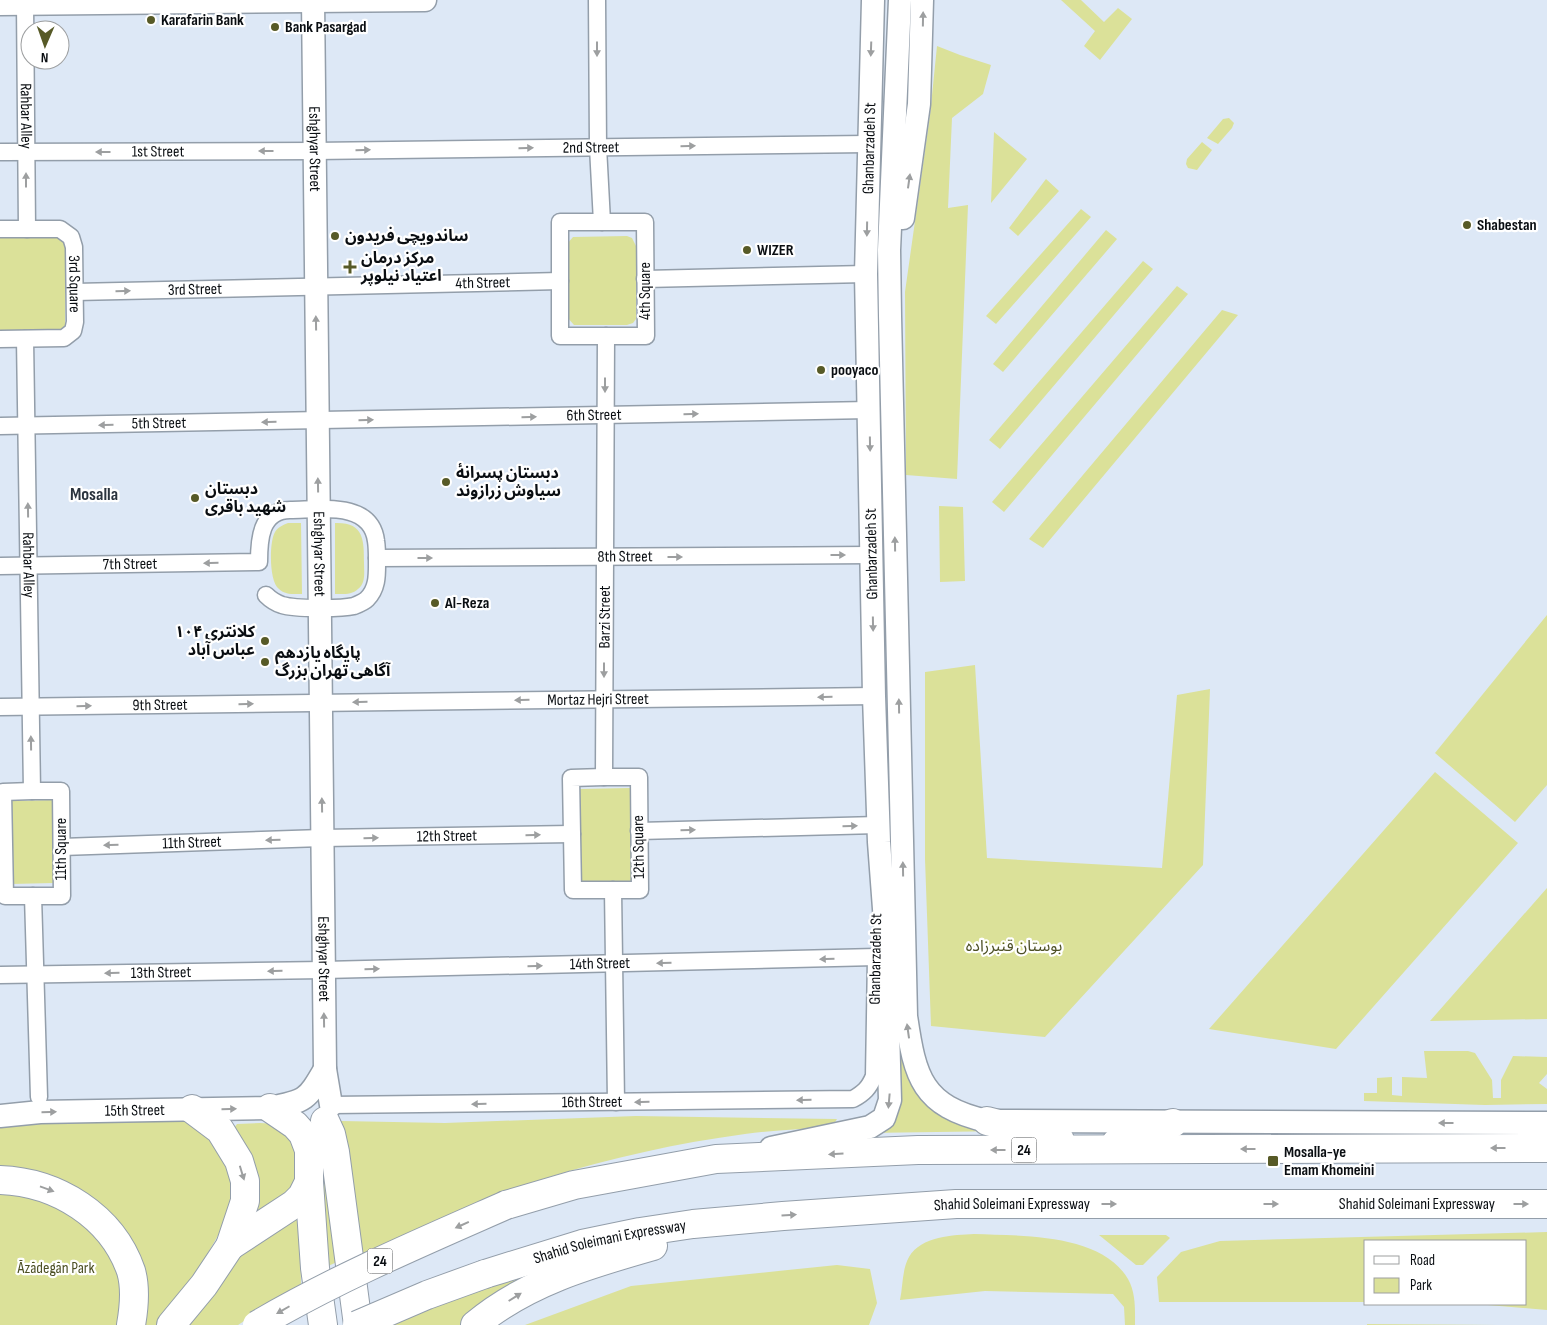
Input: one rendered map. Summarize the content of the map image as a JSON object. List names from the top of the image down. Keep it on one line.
{"streets":{"highway":["24","Shahid Soleimani Expressway"],"main road":["Eshghyar Street","Ghanbarzadeh St","15th Street"],"street":["Rahbar Alley","2nd Street","1st Street","4th Street","3rd Square","3rd Street","4th Square","6th Street","5th Street","8th Street","7th Street","Barzi Street","Mortaz Hejri Street","9th Street","12th Street","11th Street","12th Square","11th Square","14th Street","13th Street","16th Street"]},"crossings":[["Rahbar Alley","1st Street"],["Rahbar Alley","3rd Square"],["Rahbar Alley","5th Street"],["Rahbar Alley","7th Street"],["Rahbar Alley","9th Street"],["Rahbar Alley","11th Square"],["2nd Street","Eshghyar Street"],["2nd Street","Ghanbarzadeh St"],["2nd Street","1st Street"],["Eshghyar Street","1st Street"],["Eshghyar Street","4th Street"],["Eshghyar Street","3rd Street"],["Eshghyar Street","6th Street"],["Eshghyar Street","5th Street"],["Eshghyar Street","7th Street"],["Eshghyar Street","Mortaz Hejri Street"],["Eshghyar Street","9th Street"],["Eshghyar Street","12th Street"],["Eshghyar Street","11th Street"],["Eshghyar Street","14th Street"],["Eshghyar Street","13th Street"],["Eshghyar Street","16th Street"],["Eshghyar Street","15th Street"],["Ghanbarzadeh St","6th Street"],["Ghanbarzadeh St","8th Street"],["Ghanbarzadeh St","Mortaz Hejri Street"],["Ghanbarzadeh St","14th Street"],["Ghanbarzadeh St","16th Street"],["4th Street","3rd Street"],["4th Street","4th Square"],["3rd Square","3rd Street"],["4th Square","Barzi Street"],["6th Street","5th Street"],["6th Street","Barzi Street"],["8th Street","Barzi Street"],["Barzi Street","Mortaz Hejri Street"],["Barzi Street","12th Square"],["Mortaz Hejri Street","9th Street"],["12th Street","11th Street"],["12th Street","12th Square"],["11th Street","11th Square"],["14th Street","13th Street"]],"one_way":["Rahbar Alley","Eshghyar Street","1st Street","3rd Street","5th Street","8th Street","7th Street","Barzi Street","9th Street","12th Street","11th Street","13th Street","16th Street","15th Street"],"districts":["Mosalla"],"parks":["بوستان قنبرزاده","Āzādegān Park"],"places":{"other":["Karafarin Bank","Bank Pasargad","Shabestan","ساندویچی فریدون","WIZER","pooyaco","دبستان پسرانهٔ سیاوش زرازوند","دبستان شهید باقری","Al-Reza","کلانتری ۱۰۴ عباس آباد","پایگاه یازدهم آگاهی تهران بزرگ"],"health":["مرکز درمان اعتیاد نیلوپر"],"transit":["Mosalla-ye Emam Khomeini"]},"legend":["Road","Park"],"north":"bottom"}
